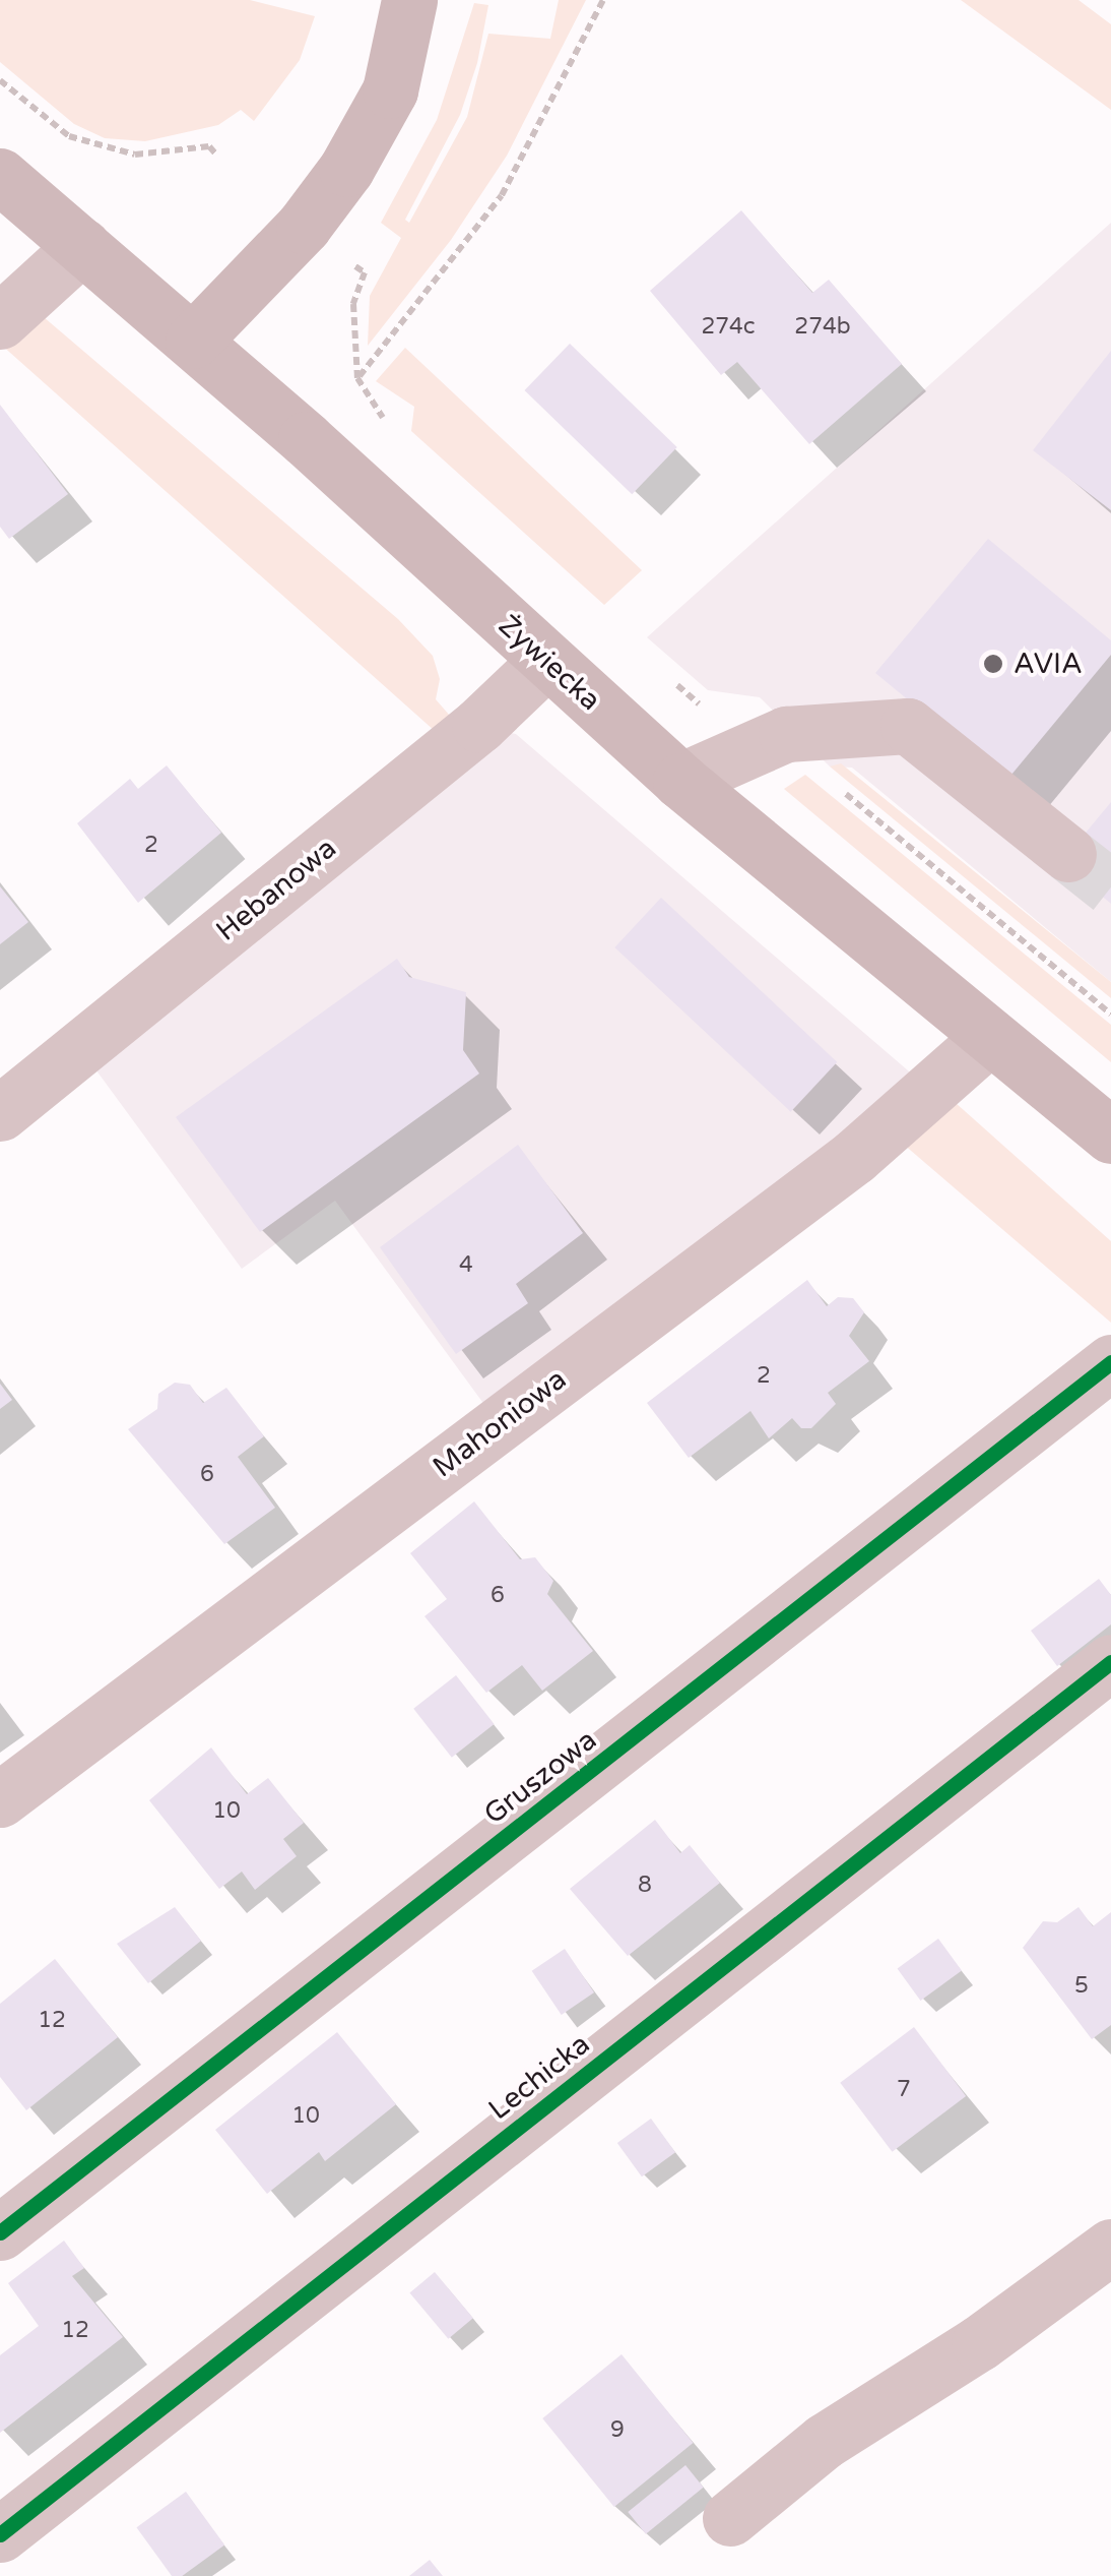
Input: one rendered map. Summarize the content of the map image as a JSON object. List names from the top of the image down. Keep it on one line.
{"streets":{"main road":["Żywiecka"],"street":["Hebanowa","Mahoniowa","Gruszowa","Lechicka"]},"crossings":[["Żywiecka","Hebanowa"],["Żywiecka","Mahoniowa"]],"places":["AVIA"],"house_numbers":["274c","274b","2","4","2","6","6","10","8","5","12","7","10","12","9"]}
